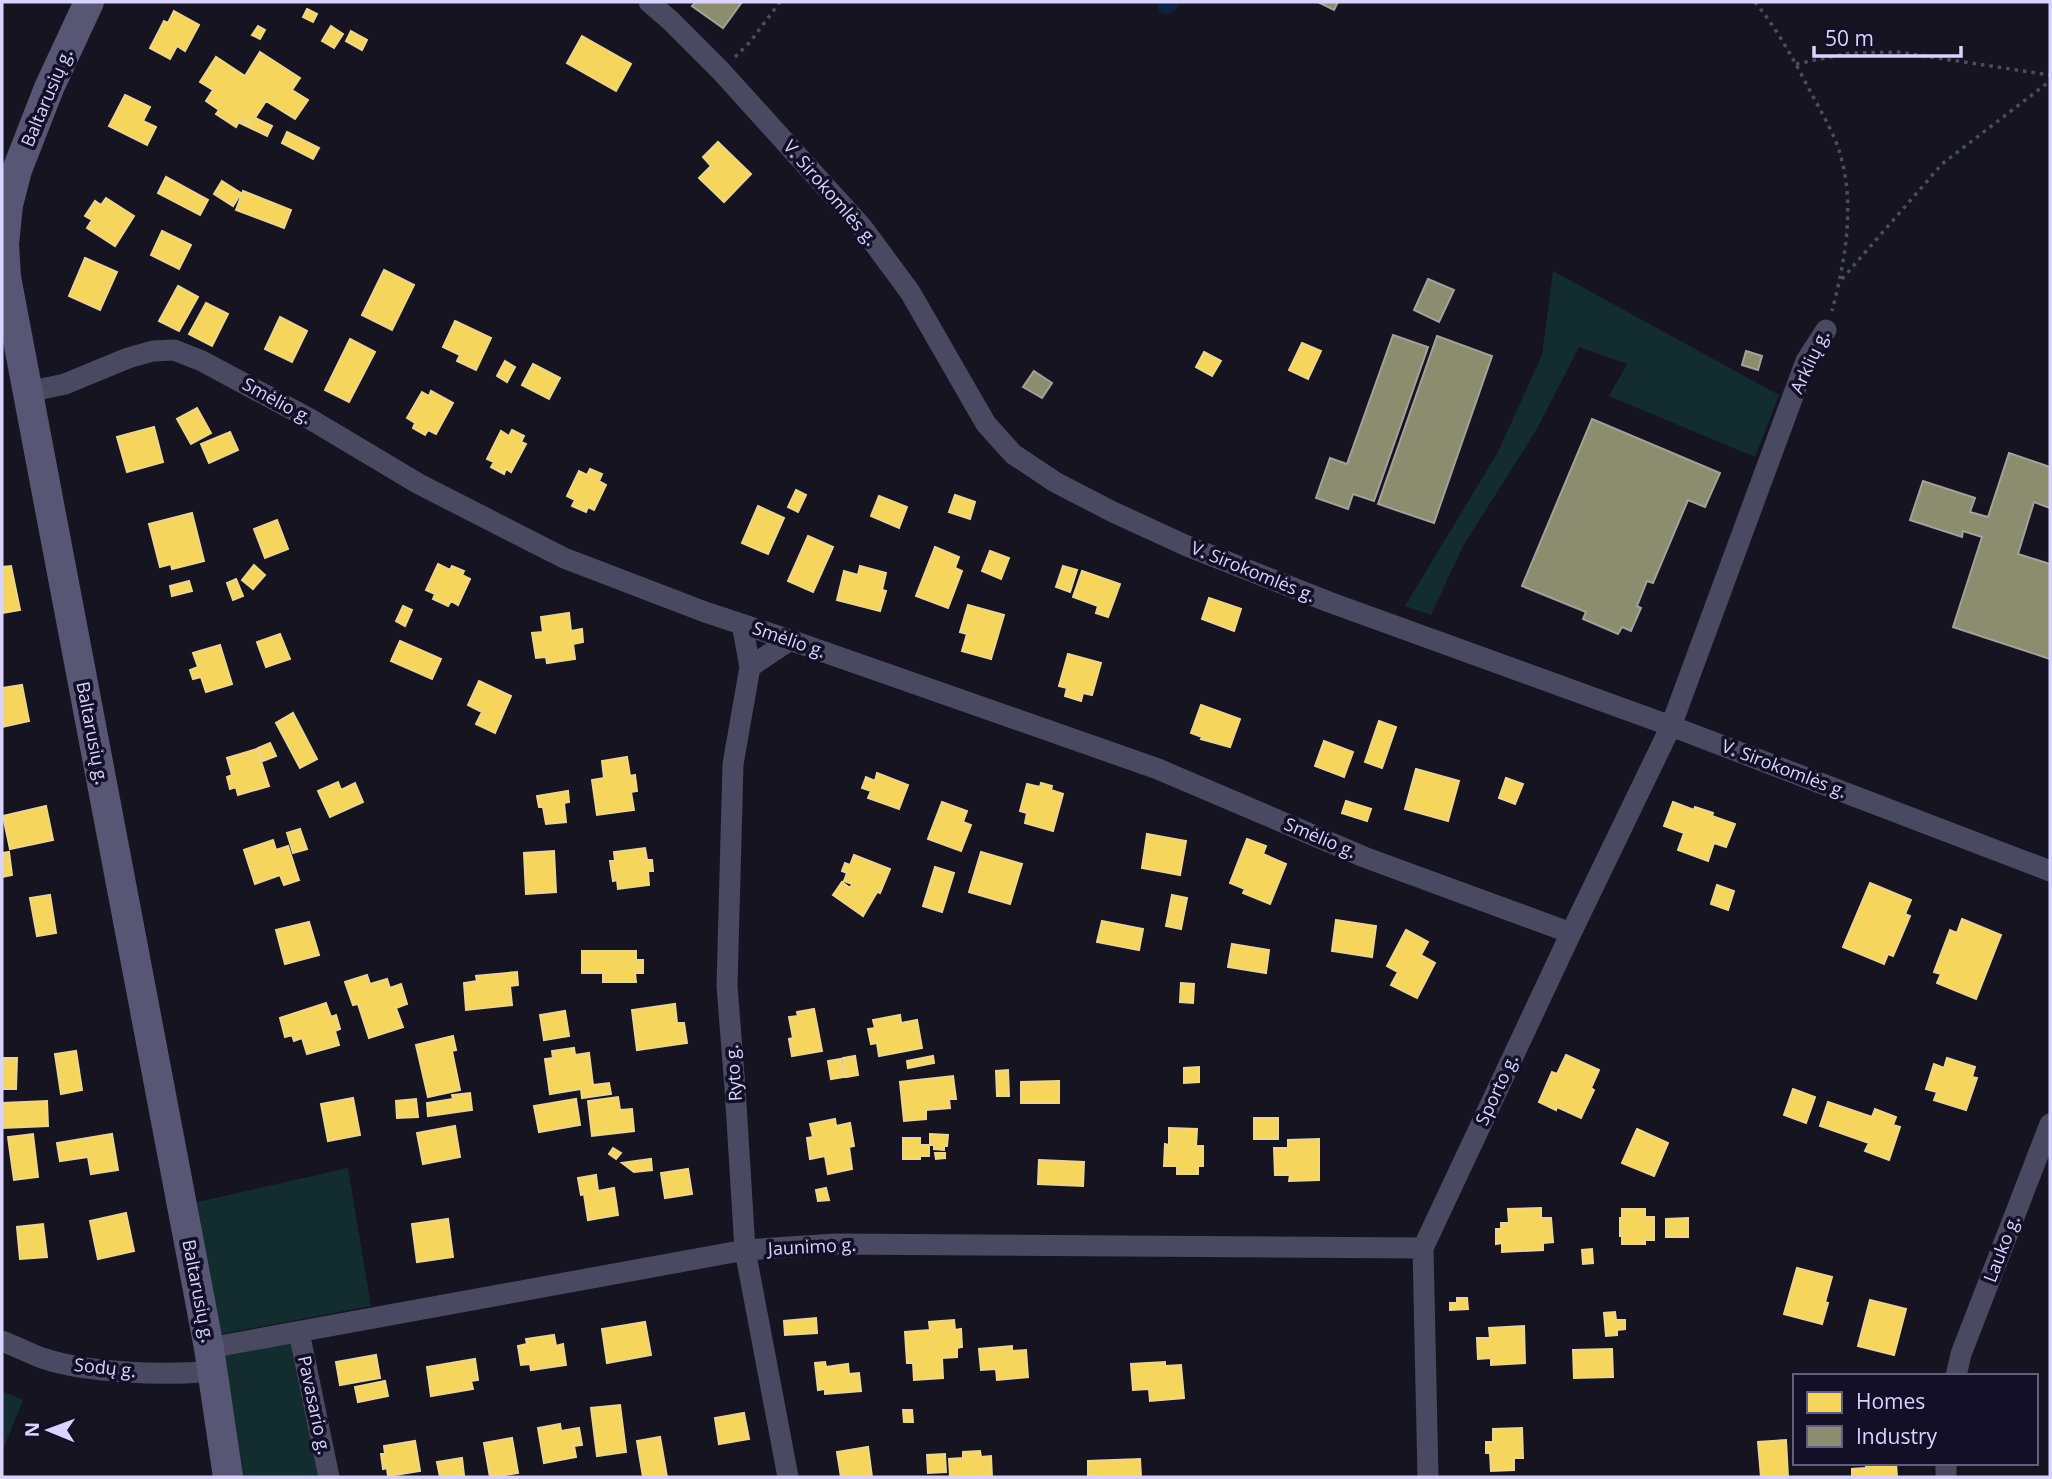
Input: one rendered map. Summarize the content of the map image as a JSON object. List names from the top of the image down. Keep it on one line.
{"streets":{"main road":["Baltarusių g."],"street":["V. Sirokomlės g.","Arklių g.","Smėlio g.","Ryto g.","Sporto g.","Jaunimo g.","Lauko g.","Sodų g.","Pavasario g."]},"crossings":[["Baltarusių g.","Smėlio g."],["Baltarusių g.","Jaunimo g."],["Baltarusių g.","Sodų g."],["V. Sirokomlės g.","Arklių g."],["V. Sirokomlės g.","Sporto g."],["Arklių g.","Sporto g."],["Smėlio g.","Ryto g."],["Smėlio g.","Sporto g."],["Ryto g.","Jaunimo g."],["Sporto g.","Jaunimo g."],["Jaunimo g.","Sodų g."],["Jaunimo g.","Pavasario g."]],"legend":["Homes","Industry"],"scale_bar":"50 m","north":"left"}
